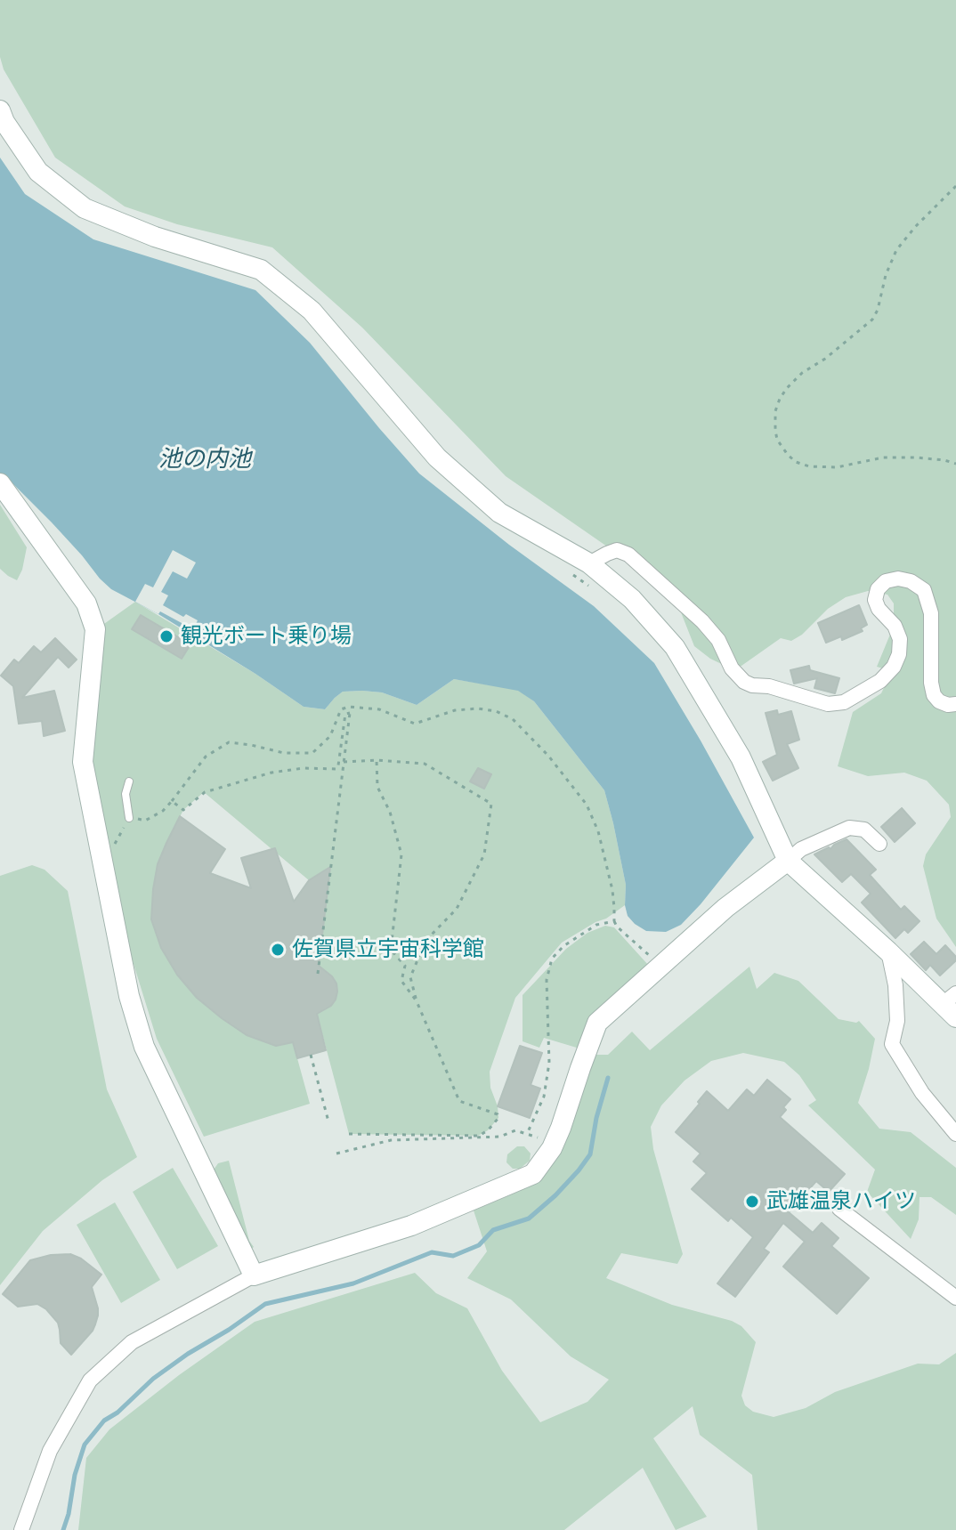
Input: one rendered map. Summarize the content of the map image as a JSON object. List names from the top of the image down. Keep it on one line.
{"water":["池の内池"],"places":["観光ボート乗り場","佐賀県立宇宙科学館","武雄温泉ハイツ"]}
